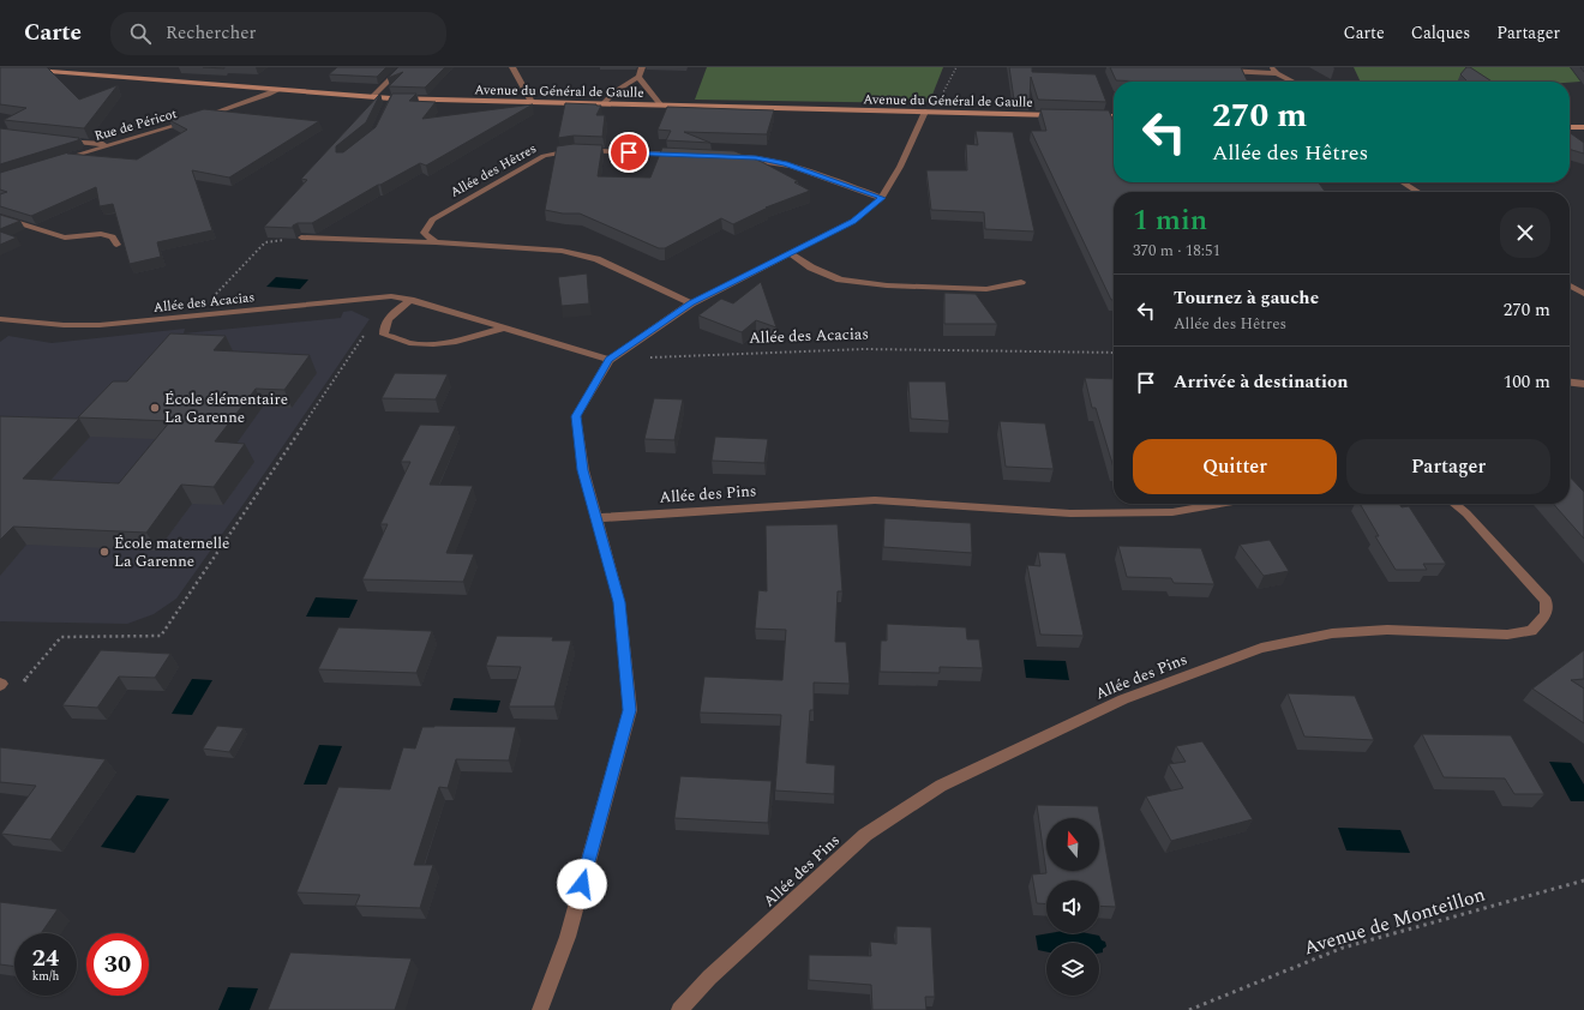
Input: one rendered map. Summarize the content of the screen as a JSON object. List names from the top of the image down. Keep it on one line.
{"streets":{"main road":["Avenue du Général de Gaulle"],"street":["Rue de Péricot","Allée des Hêtres","Allée des Acacias","Allée des Pins"],"path":["Avenue de Monteillon"]},"crossings":[["Avenue du Général de Gaulle","Rue de Péricot"]],"places":["École élémentaire La Garenne","École maternelle La Garenne"],"north":"top","page":{"header":"Carte","search":"Rechercher","nav":["Carte","Calques","Partager"],"turn":["270 m","Allée des Hêtres"],"heading":["1 min","370 m · 18:51"],"list":[{"name":"Tournez à gauche","note":"Allée des Hêtres","value":"270 m"},{"name":"Arrivée à destination","value":"100 m"}],"buttons":["Quitter","Partager"],"speed":"24 km/h","limit":"30"}}
